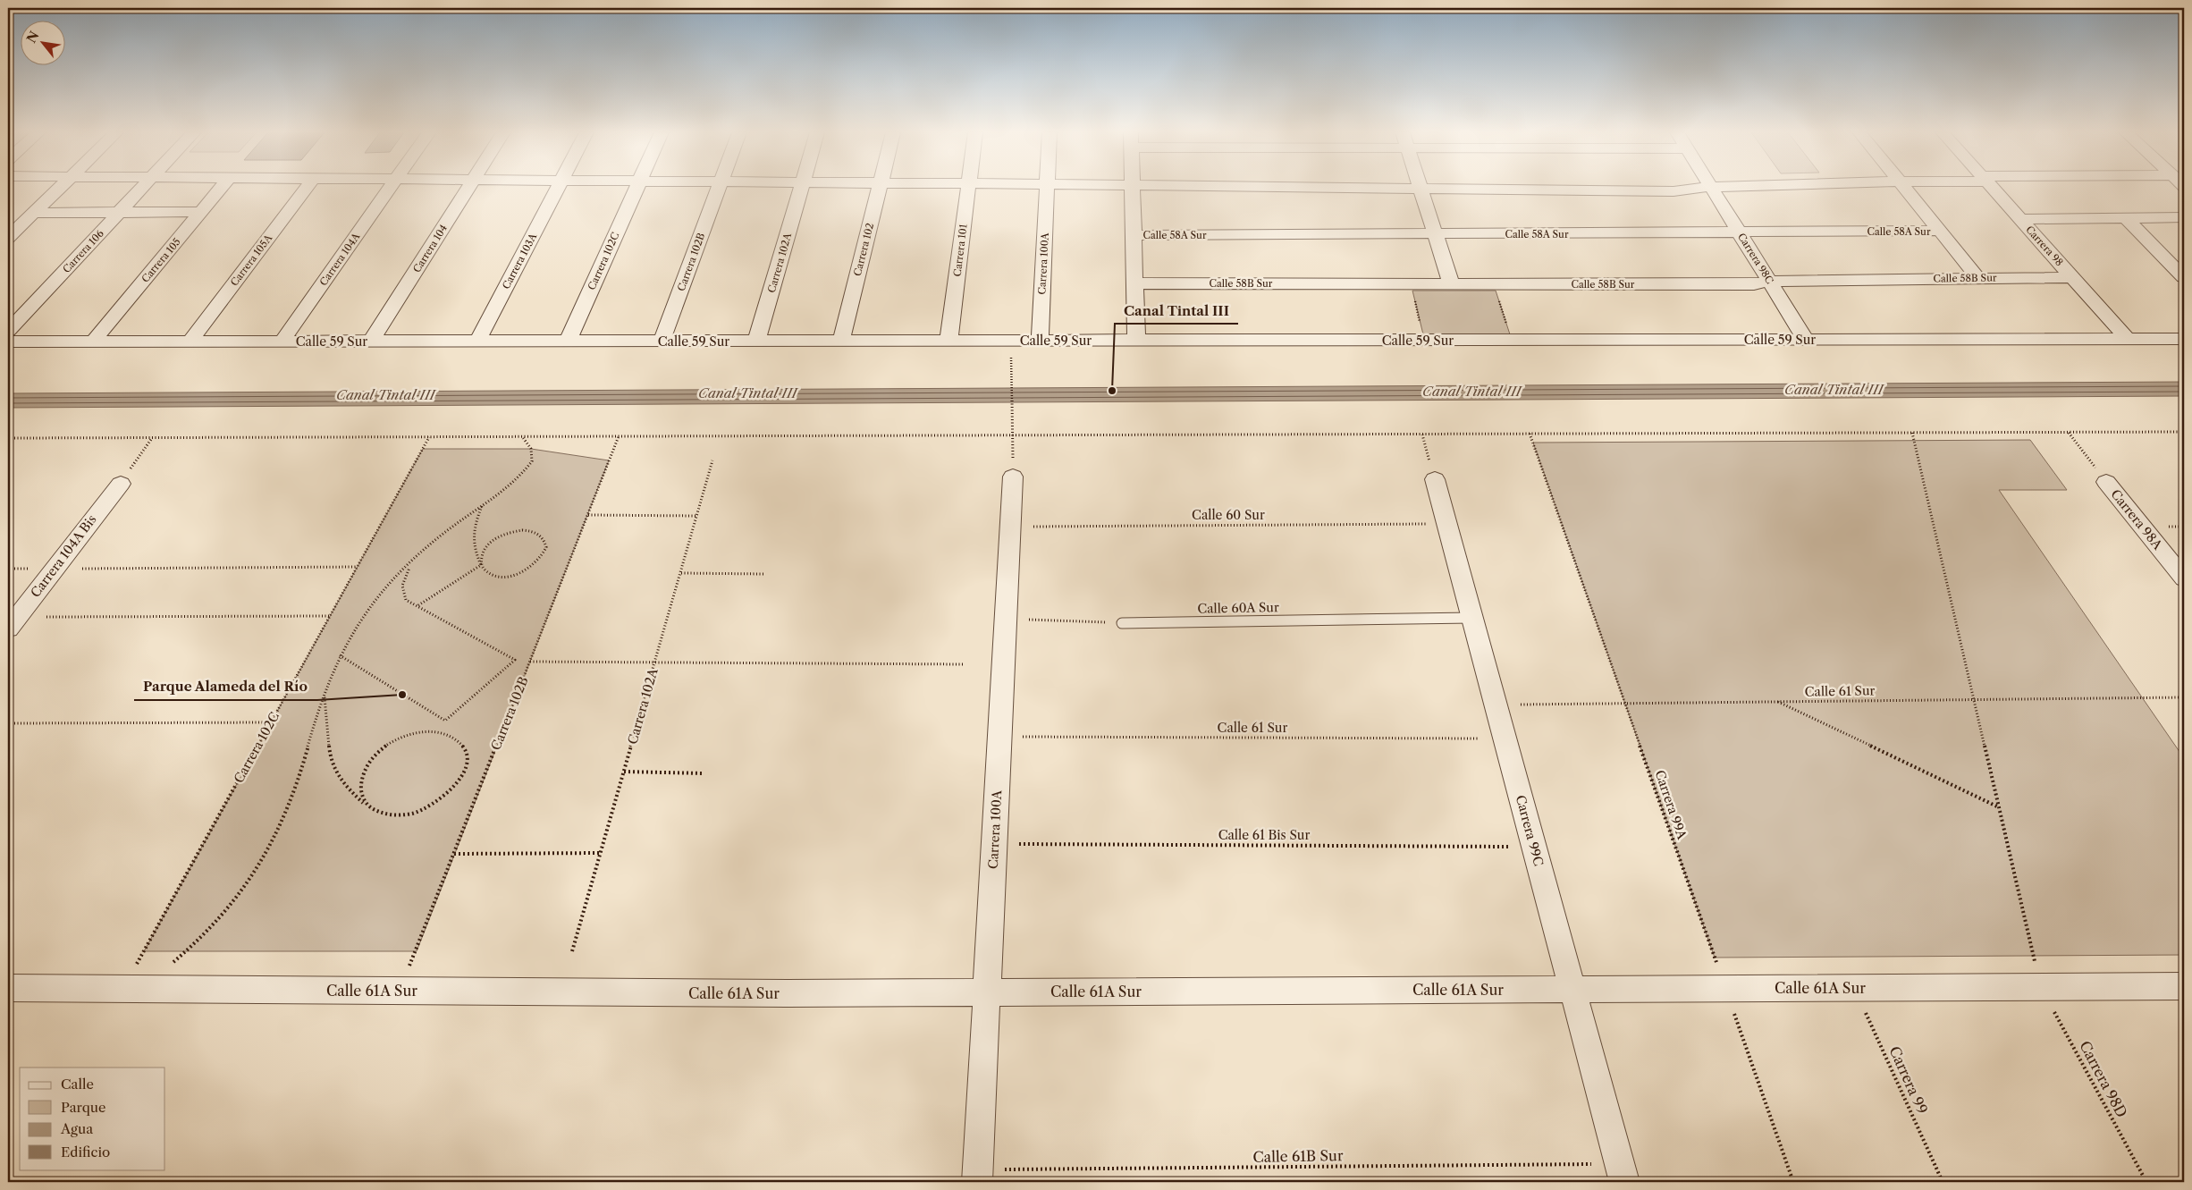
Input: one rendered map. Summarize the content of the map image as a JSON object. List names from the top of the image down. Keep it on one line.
{"streets":{"street":["Calle 58A Sur","Carrera 98","Carrera 104","Carrera 102","Carrera 101","Carrera 106","Carrera 98C","Carrera 104A","Carrera 105","Carrera 105A","Carrera 103A","Carrera 102C","Carrera 102B","Carrera 102A","Carrera 100A","Calle 58B Sur","Calle 59 Sur","Carrera 98A","Carrera 104A Bis","Carrera 99C","Calle 61A Sur"],"lane":["Calle 60A Sur"],"path":["Calle 60 Sur","Calle 61 Sur","Carrera 99A","Calle 61 Bis Sur","Carrera 98D","Carrera 99","Calle 61B Sur"]},"crossings":[["Calle 58A Sur","Carrera 98C"],["Carrera 98","Calle 58B Sur"],["Carrera 98","Calle 59 Sur"],["Carrera 104","Calle 59 Sur"],["Carrera 102","Calle 59 Sur"],["Carrera 101","Calle 59 Sur"],["Carrera 98C","Calle 58B Sur"],["Carrera 98C","Calle 59 Sur"],["Carrera 104A","Calle 59 Sur"],["Carrera 105","Calle 59 Sur"],["Carrera 105A","Calle 59 Sur"],["Carrera 103A","Calle 59 Sur"],["Carrera 102C","Calle 59 Sur"],["Carrera 102C","Calle 61A Sur"],["Carrera 102B","Calle 59 Sur"],["Carrera 102B","Calle 61A Sur"],["Carrera 102A","Calle 59 Sur"],["Carrera 100A","Calle 59 Sur"],["Carrera 100A","Calle 60 Sur"],["Carrera 100A","Calle 61 Sur"],["Carrera 100A","Calle 61 Bis Sur"],["Carrera 100A","Calle 61A Sur"],["Carrera 100A","Calle 61B Sur"],["Calle 60 Sur","Carrera 99C"],["Calle 60A Sur","Carrera 99C"],["Calle 61 Sur","Carrera 99A"],["Calle 61 Sur","Carrera 99C"],["Calle 61 Sur","Carrera 98D"],["Carrera 99A","Calle 61A Sur"],["Carrera 99C","Calle 61 Bis Sur"],["Carrera 99C","Calle 61A Sur"],["Carrera 99C","Calle 61B Sur"],["Calle 61A Sur","Carrera 98D"],["Calle 61A Sur","Carrera 99"]],"water":["Canal Tintal III"],"places":["Canal Tintal III","Parque Alameda del Río"],"legend":["Calle","Parque","Agua","Edificio"],"north":"top left"}
